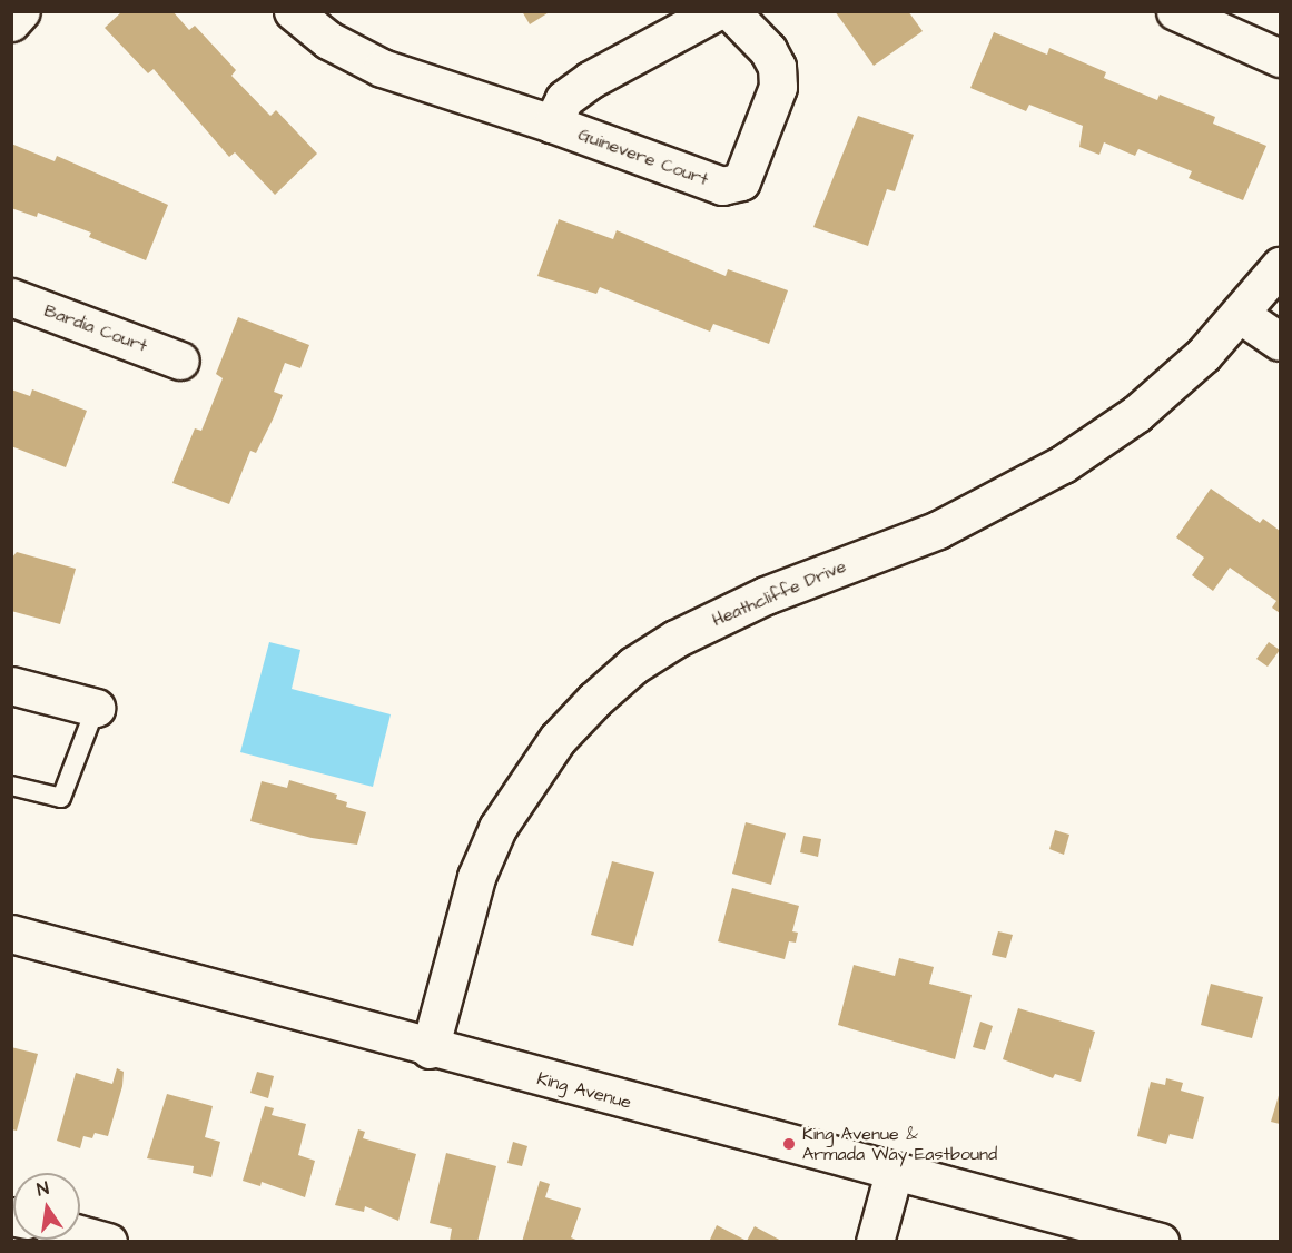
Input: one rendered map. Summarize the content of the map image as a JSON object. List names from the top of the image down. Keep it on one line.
{"streets":{"street":["Guinevere Court","Bardia Court","Heathcliffe Drive","King Avenue"]},"crossings":[["Heathcliffe Drive","King Avenue"]],"places":["King Avenue & Armada Way Eastbound"],"north":"top"}
